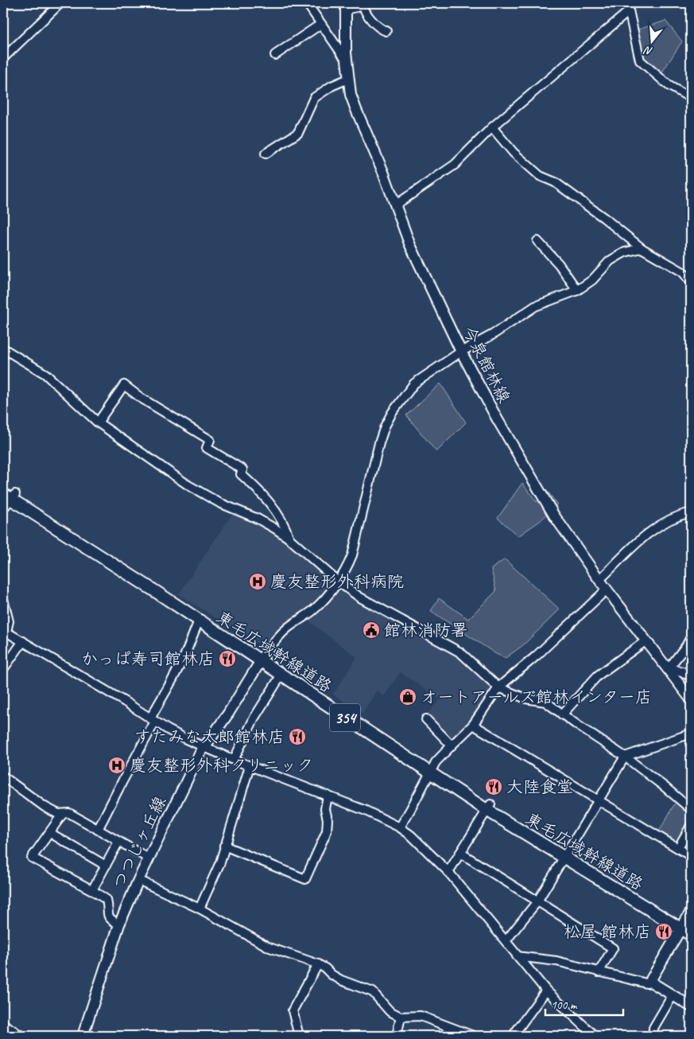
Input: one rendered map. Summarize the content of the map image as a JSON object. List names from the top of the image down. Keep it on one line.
{"streets":{"highway":["東毛広域幹線道路","354"],"main road":["今泉館林線","つつじヶ丘線"]},"crossings":[["東毛広域幹線道路","つつじヶ丘線"]],"places":{"hospital":["慶友整形外科病院","慶友整形外科クリニック"],"public building":["館林消防署"],"restaurant":["かっぱ寿司館林店","すたみな太郎館林店","大陸食堂","松屋 館林店"],"shop":["オートアールズ館林インター店"]},"scale_bar":"100 m","north":"bottom"}
